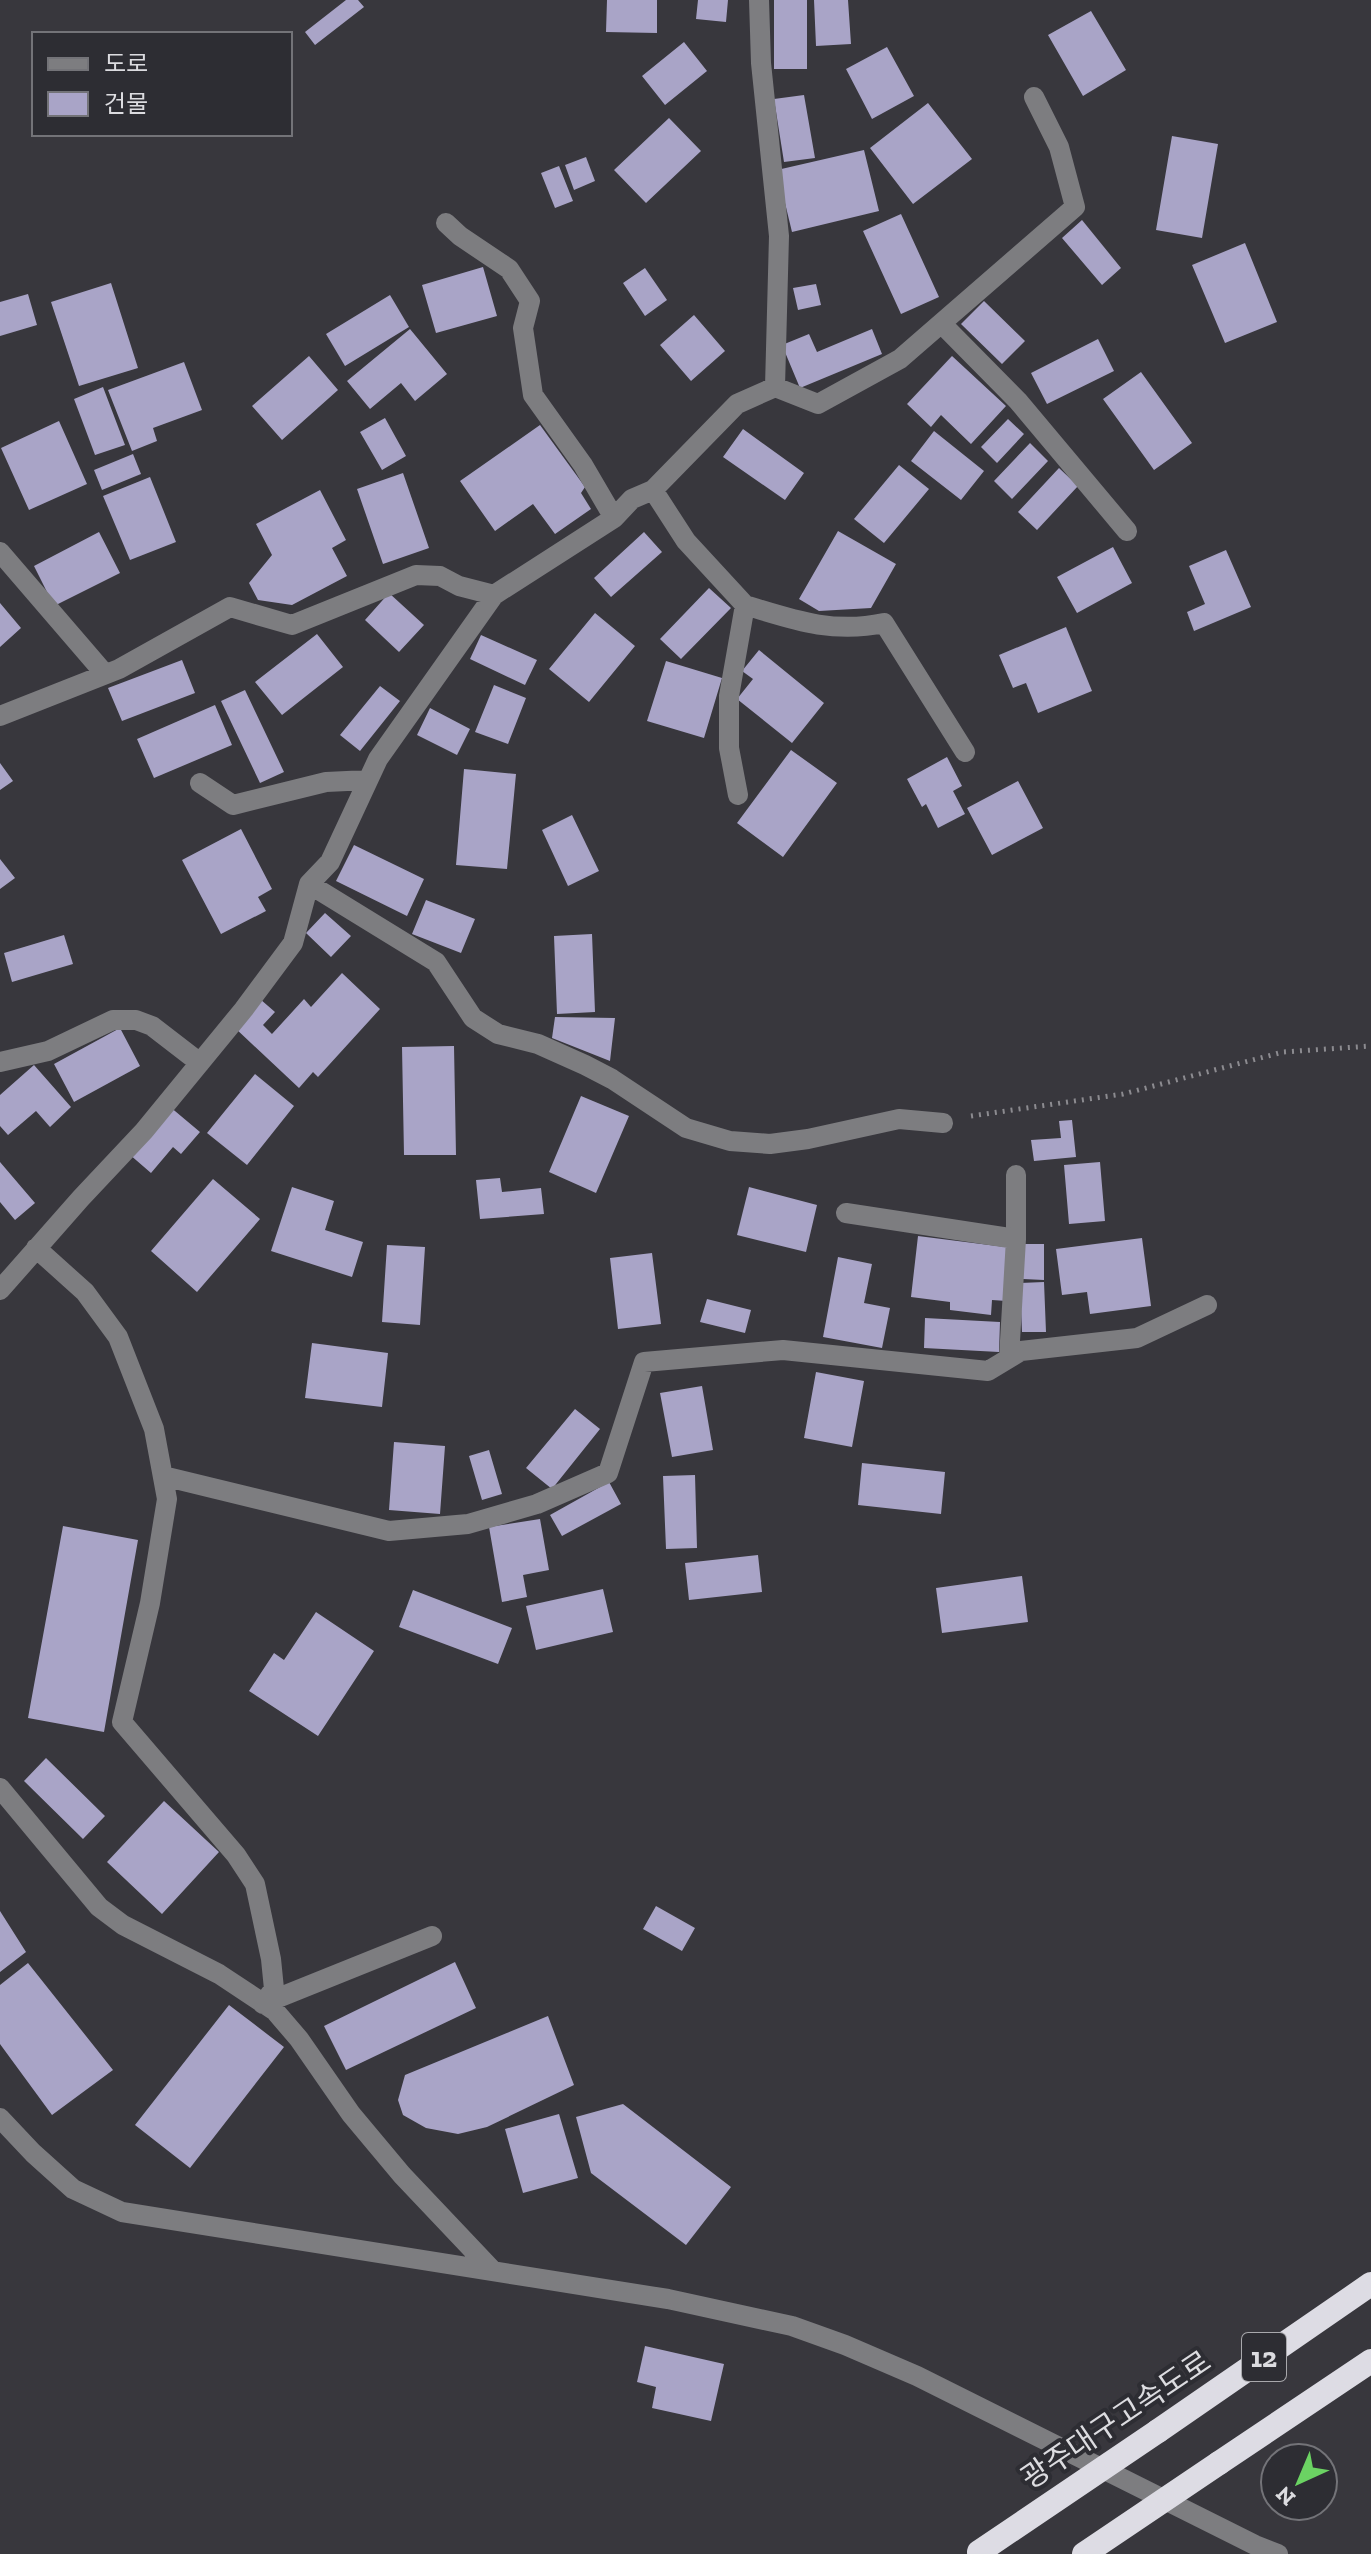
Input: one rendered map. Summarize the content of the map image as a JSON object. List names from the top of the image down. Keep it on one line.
{"streets":{"highway":["12","광주대구고속도로"]},"legend":["도로","건물"],"north":"bottom left"}
